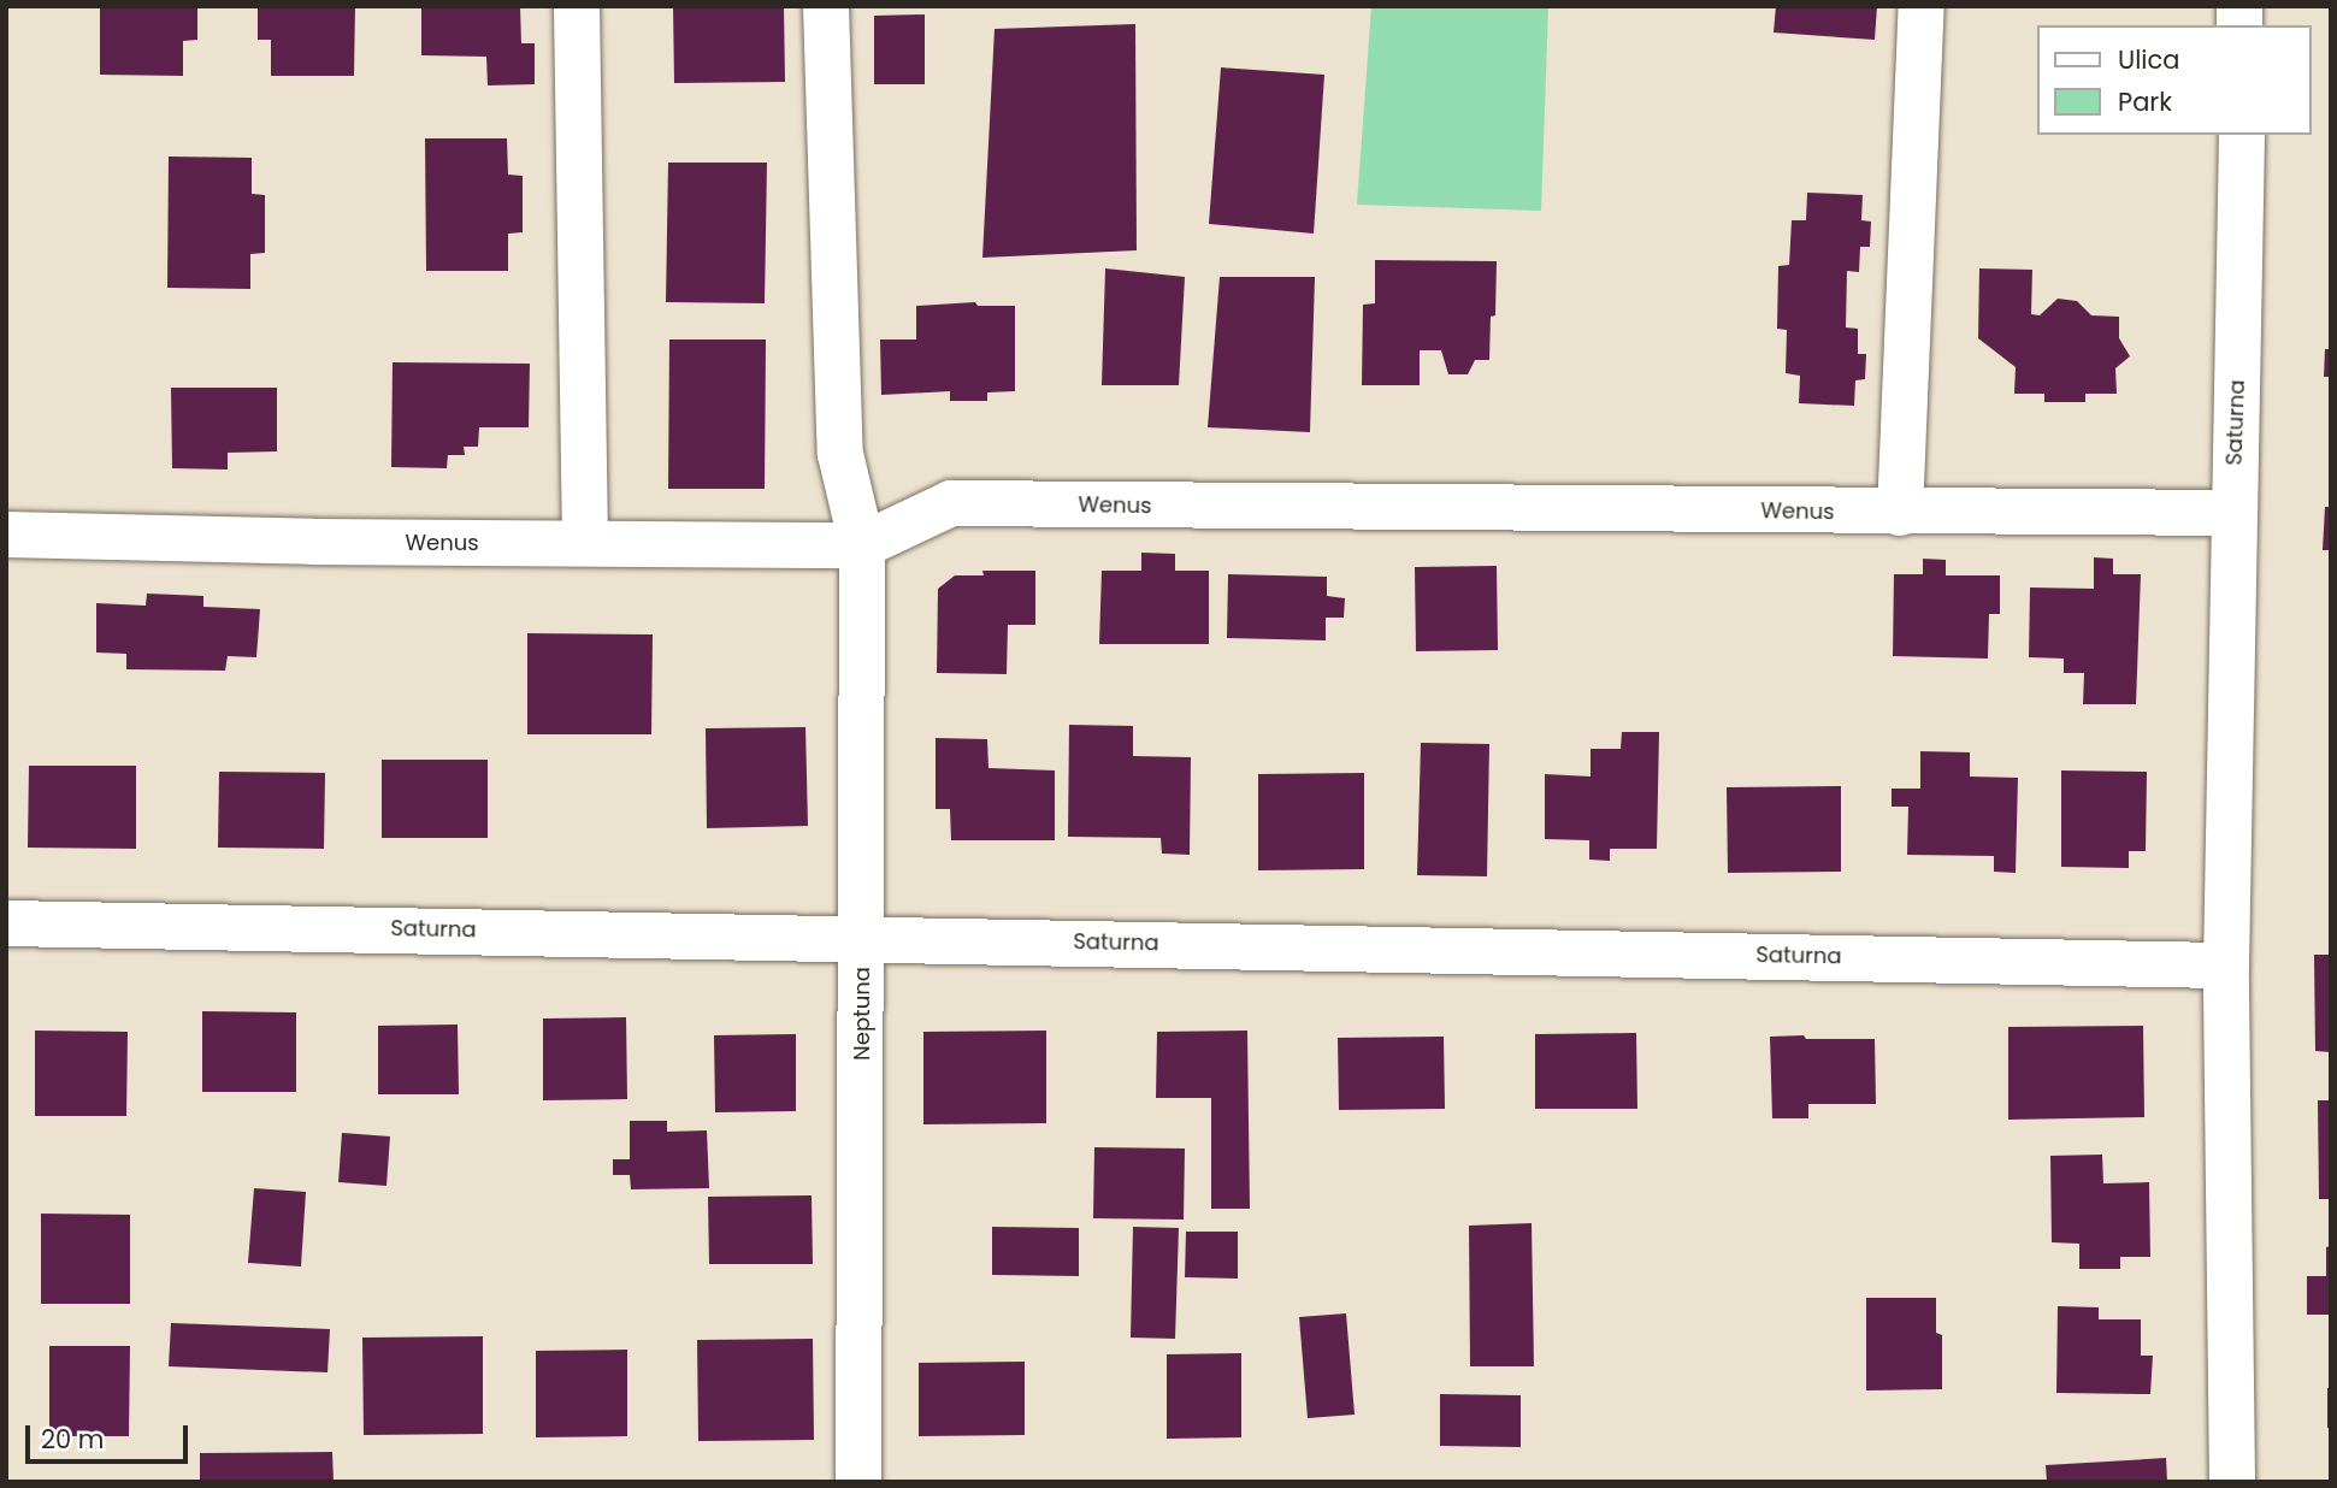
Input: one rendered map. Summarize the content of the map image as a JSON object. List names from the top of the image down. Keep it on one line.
{"streets":{"street":["Saturna","Wenus","Neptuna"]},"crossings":[["Saturna","Wenus"],["Saturna","Neptuna"],["Wenus","Neptuna"]],"legend":["Ulica","Park"],"scale_bar":"20 m"}
